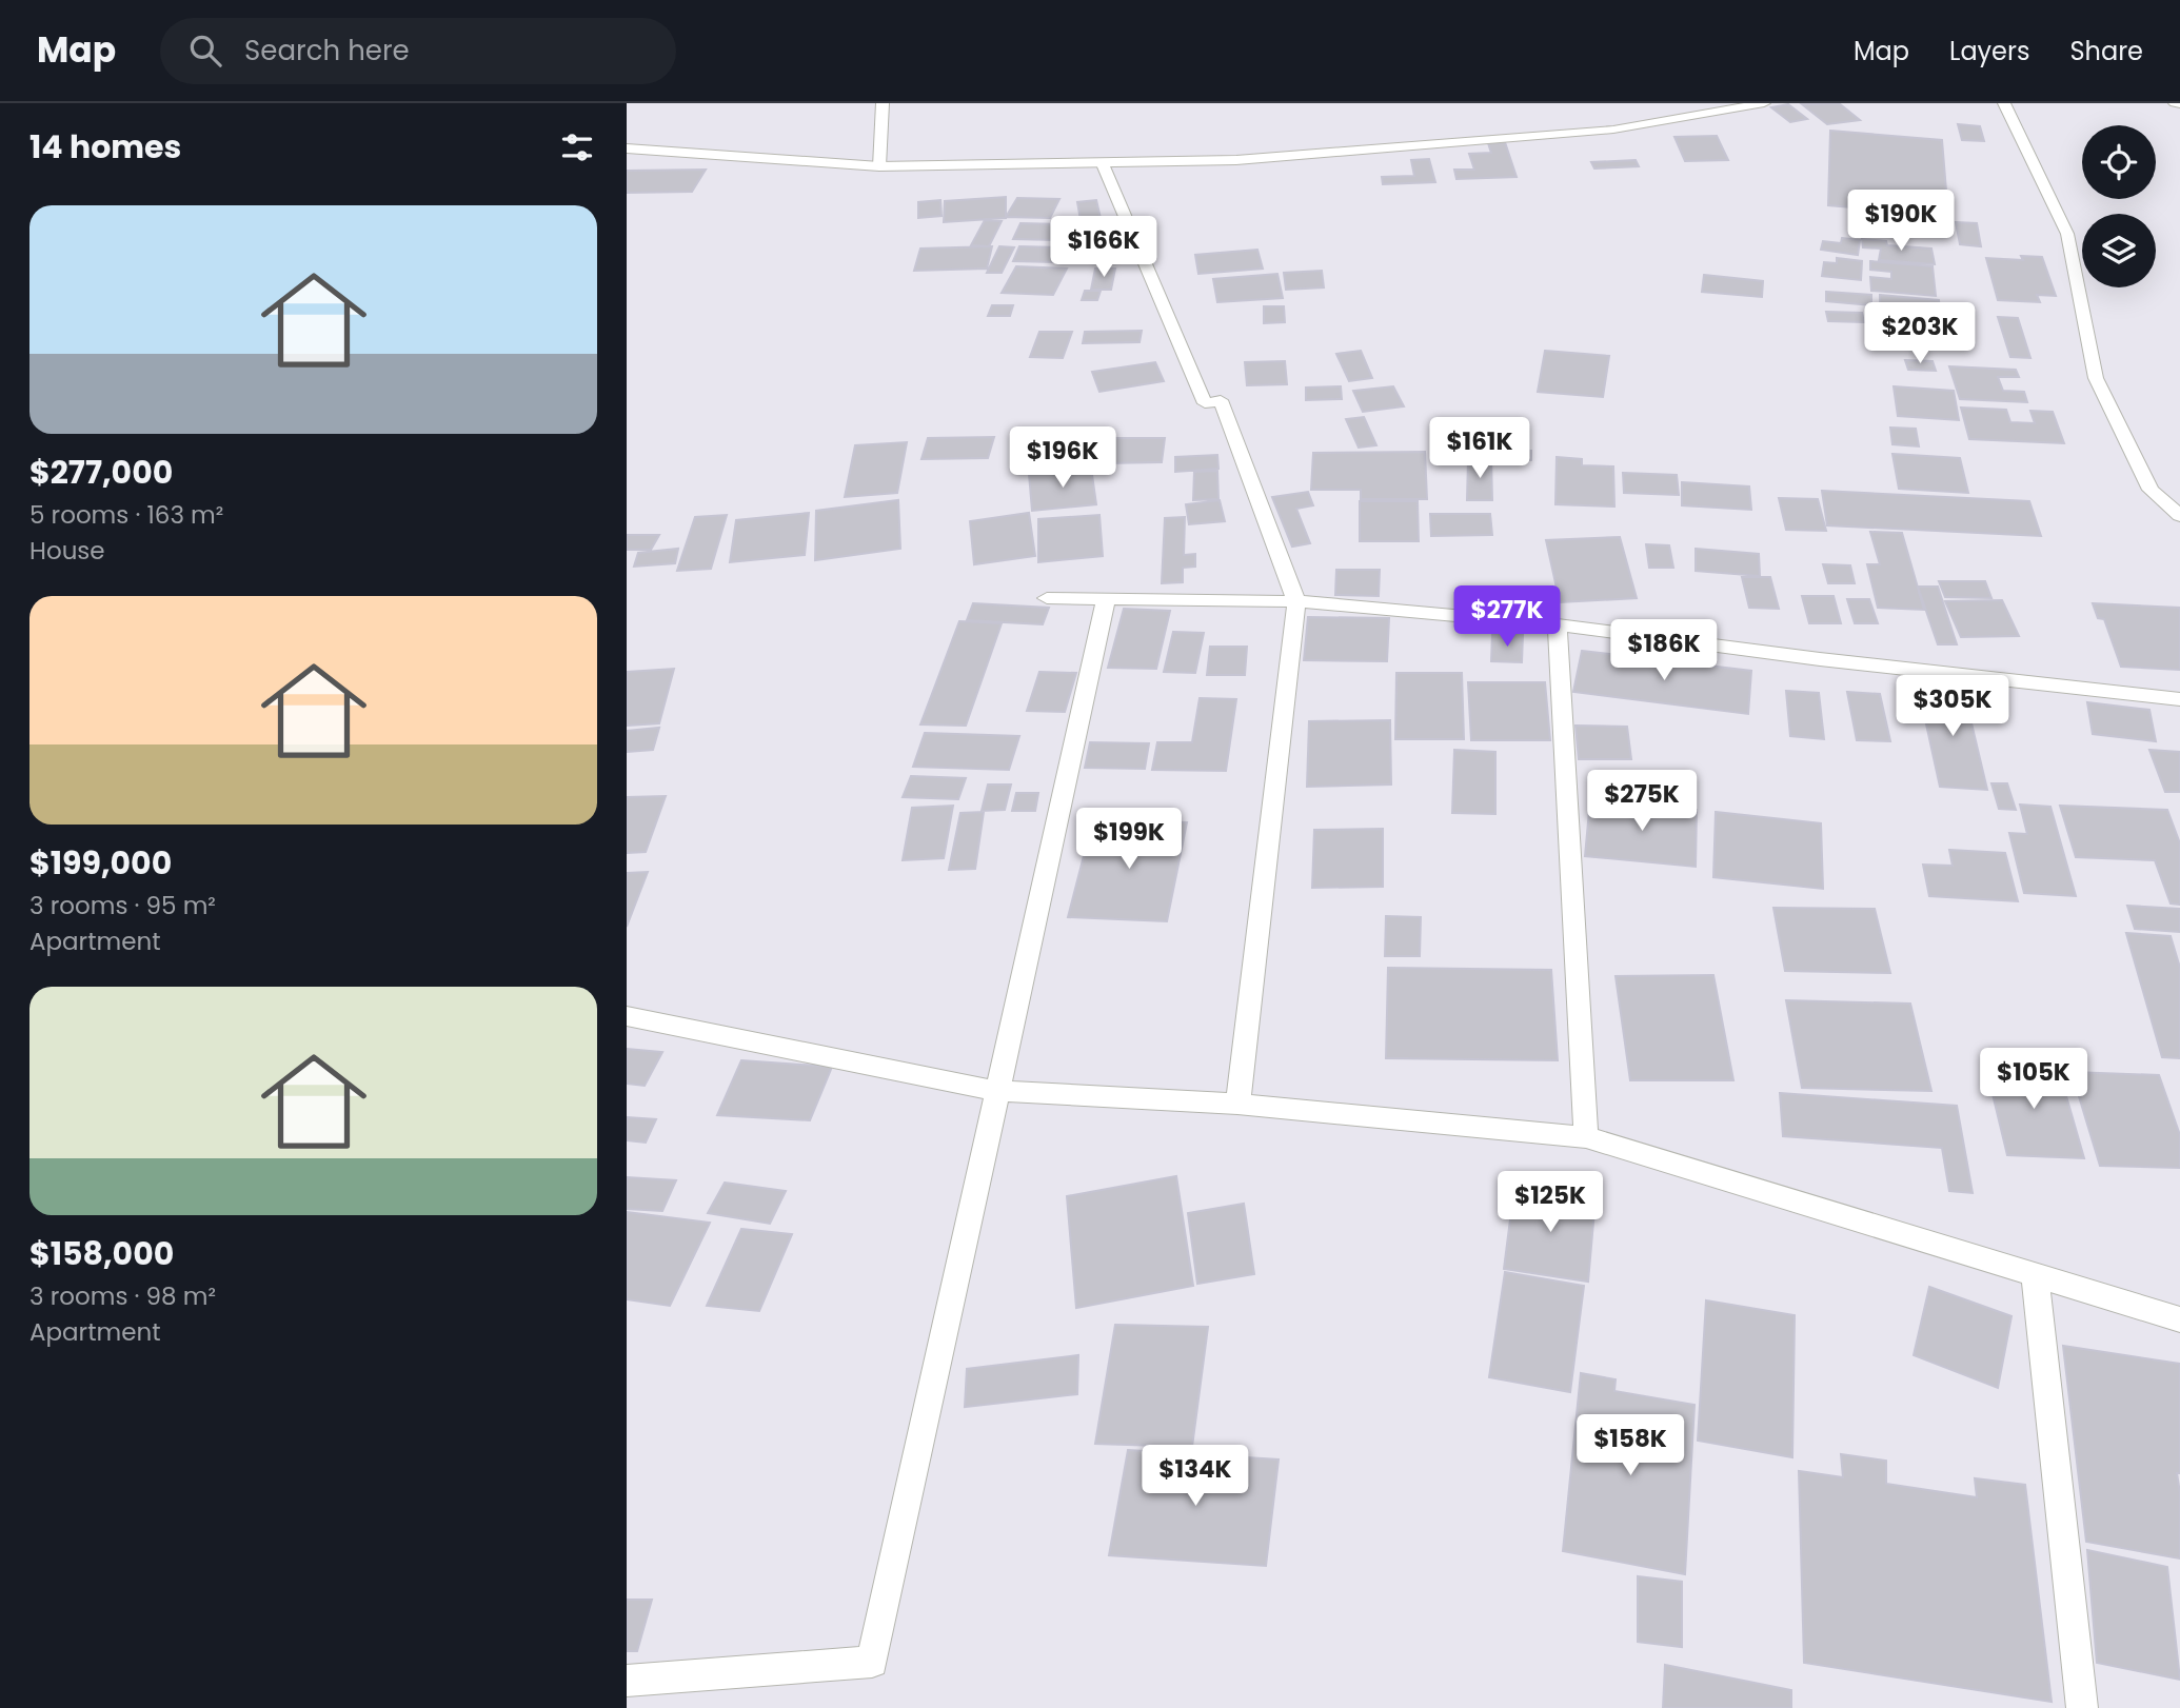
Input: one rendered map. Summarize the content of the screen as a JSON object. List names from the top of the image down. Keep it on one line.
{"page":{"header":"Map","search":"Search here","nav":["Map","Layers","Share"],"heading":"14 homes","price":["$190K","$166K","$203K","$161K","$196K","$277K","$186K","$305K","$275K","$199K","$105K","$125K","$158K","$134K"],"list":[{"name":"$277,000","note":"5 rooms · 163 m² · House"},{"name":"$199,000","note":"3 rooms · 95 m² · Apartment"},{"name":"$158,000","note":"3 rooms · 98 m² · Apartment"}]}}
